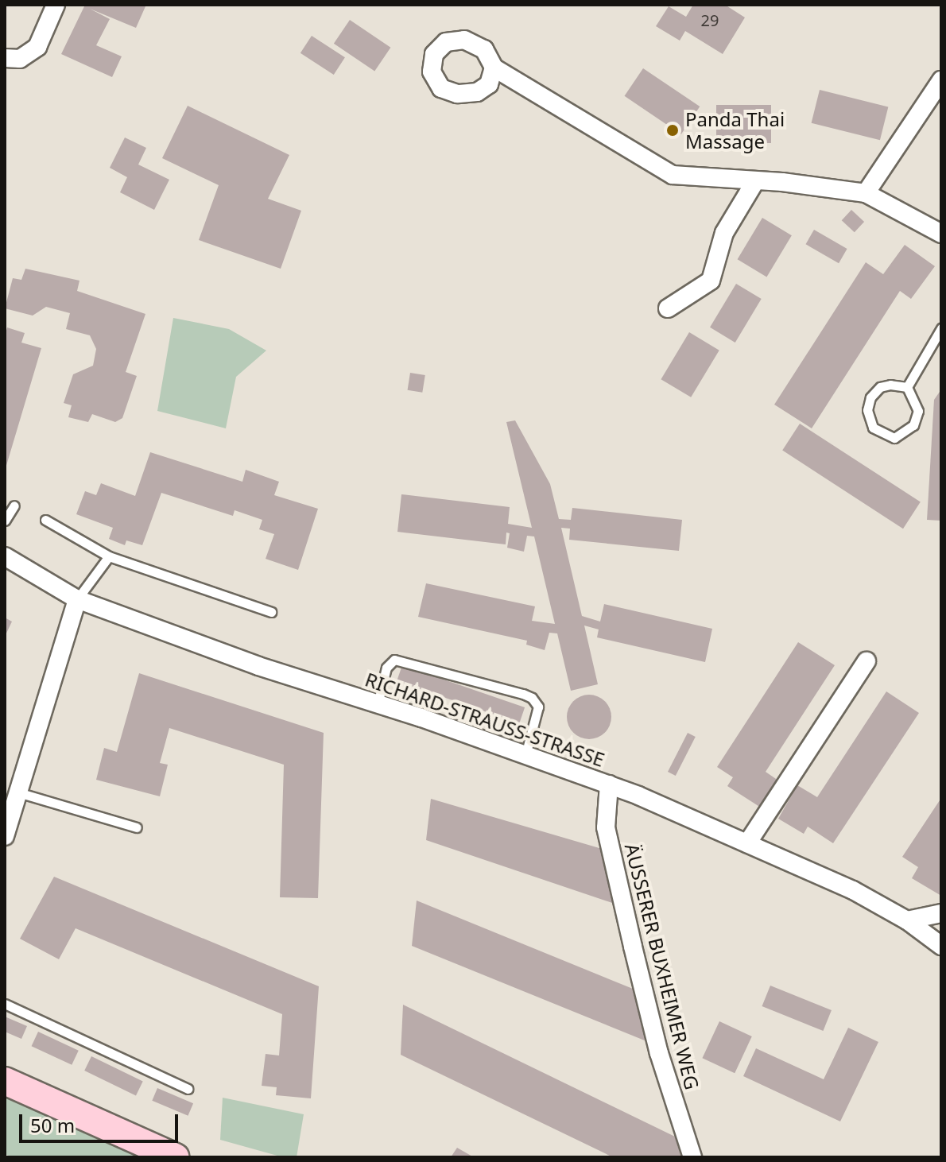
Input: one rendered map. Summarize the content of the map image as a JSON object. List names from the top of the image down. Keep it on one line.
{"streets":{"street":["RICHARD-STRAUSS-STRASSE","ÄUSSERER BUXHEIMER WEG"]},"crossings":[["RICHARD-STRAUSS-STRASSE","ÄUSSERER BUXHEIMER WEG"]],"places":["Panda Thai Massage"],"house_numbers":["29"],"scale_bar":"50 m"}
